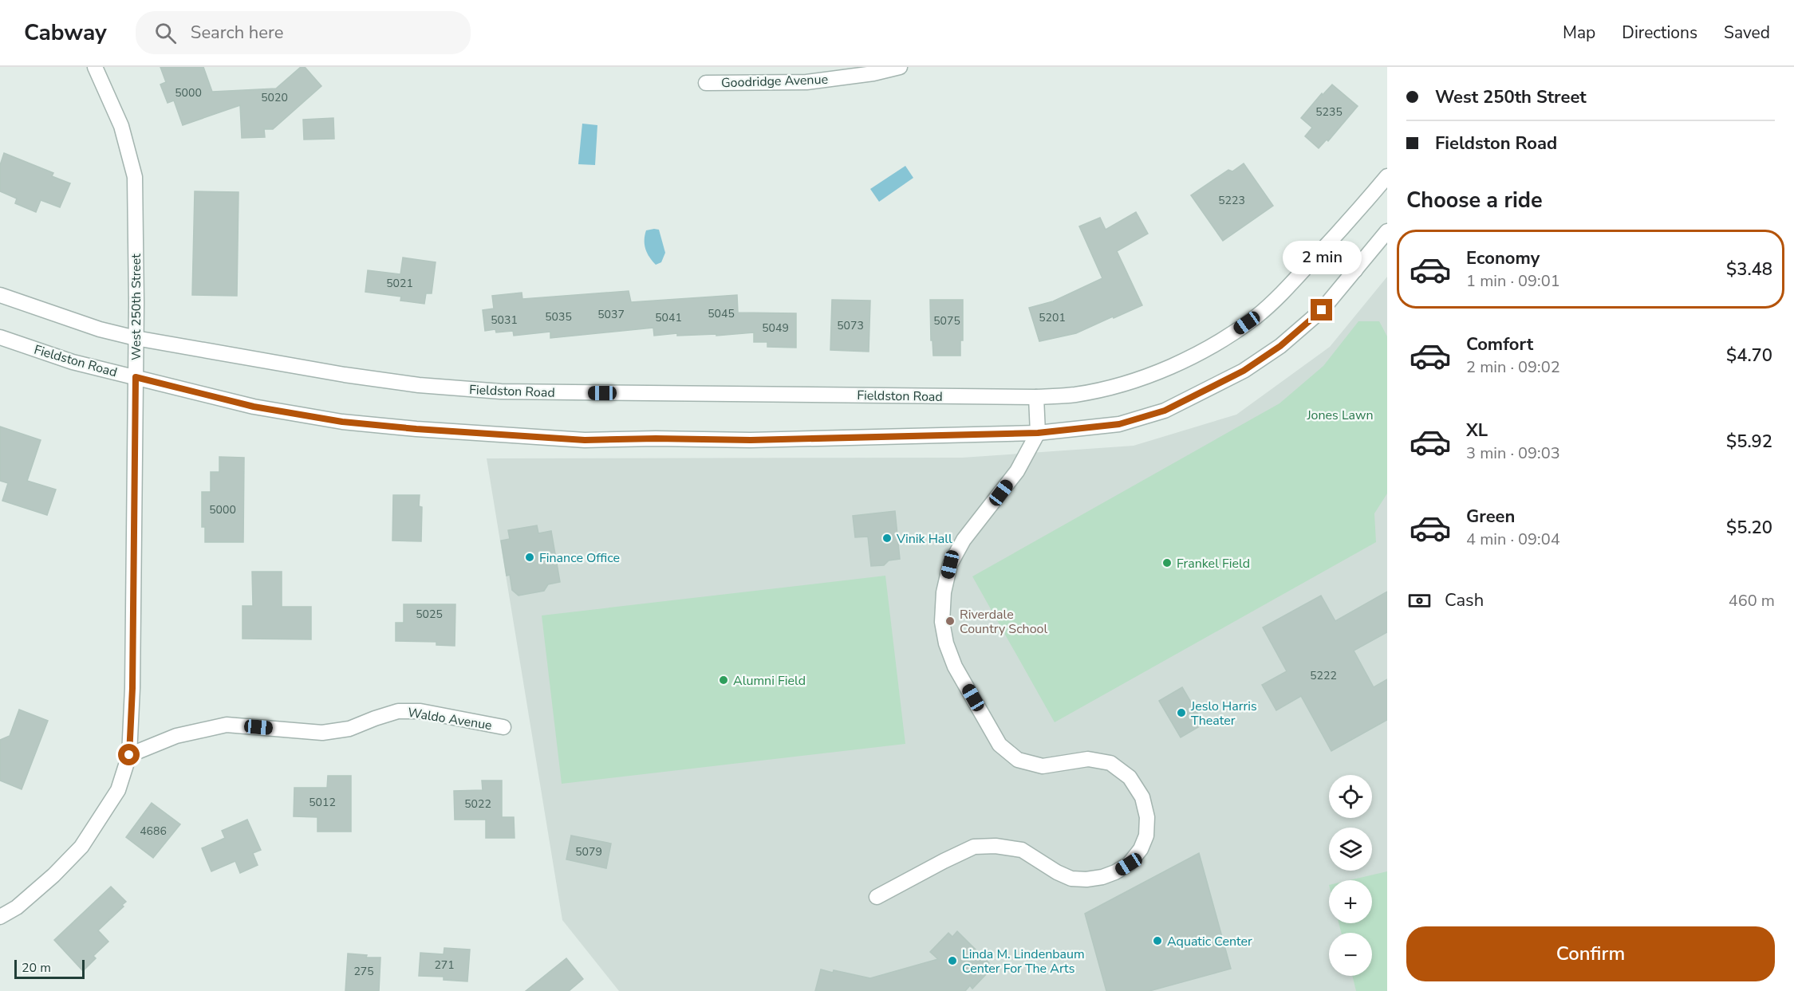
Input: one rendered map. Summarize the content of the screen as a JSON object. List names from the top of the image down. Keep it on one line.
{"streets":{"street":["Goodridge Avenue","West 250th Street","Fieldston Road","Waldo Avenue"]},"crossings":[["West 250th Street","Fieldston Road"],["West 250th Street","Waldo Avenue"]],"parks":["Jones Lawn"],"places":["Vinik Hall","Finance Office","Frankel Field","Riverdale Country School","Alumni Field","Jeslo Harris Theater","Aquatic Center","Linda M. Lindenbaum Center For The Arts"],"house_numbers":["5000","5020","5235","5223","5021","5045","5037","5035","5041","5201","5031","5075","5073","5049","5000","5025","5222","5012","5022","4686","5079","271","275"],"scale_bar":"20 m","page":{"header":"Cabway","search":"Search here","nav":["Map","Directions","Saved"],"banner":["West 250th Street","Fieldston Road"],"heading":"Choose a ride","list":[{"name":"Economy","note":"1 min · 09:01","value":"$3.48"},{"name":"Comfort","note":"2 min · 09:02","value":"$4.70"},{"name":"XL","note":"3 min · 09:03","value":"$5.92"},{"name":"Green","note":"4 min · 09:04","value":"$5.20"}],"bubble":"2 min","pay":["Cash","460 m"],"map_buttons":["+","−"],"buttons":"Confirm","scale":"20 m"}}
